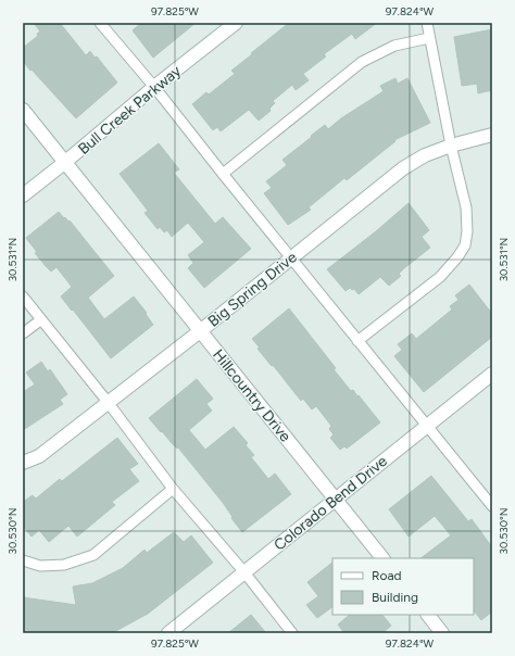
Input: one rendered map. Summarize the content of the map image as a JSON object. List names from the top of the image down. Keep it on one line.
{"streets":{"street":["Bull Creek Parkway","Big Spring Drive","Hillcountry Drive","Colorado Bend Drive"]},"crossings":[["Bull Creek Parkway","Hillcountry Drive"],["Big Spring Drive","Hillcountry Drive"],["Hillcountry Drive","Colorado Bend Drive"]],"legend":["Road","Building"],"coordinates":["97.825°W","97.824°W","30.531°N","30.530°N"]}
